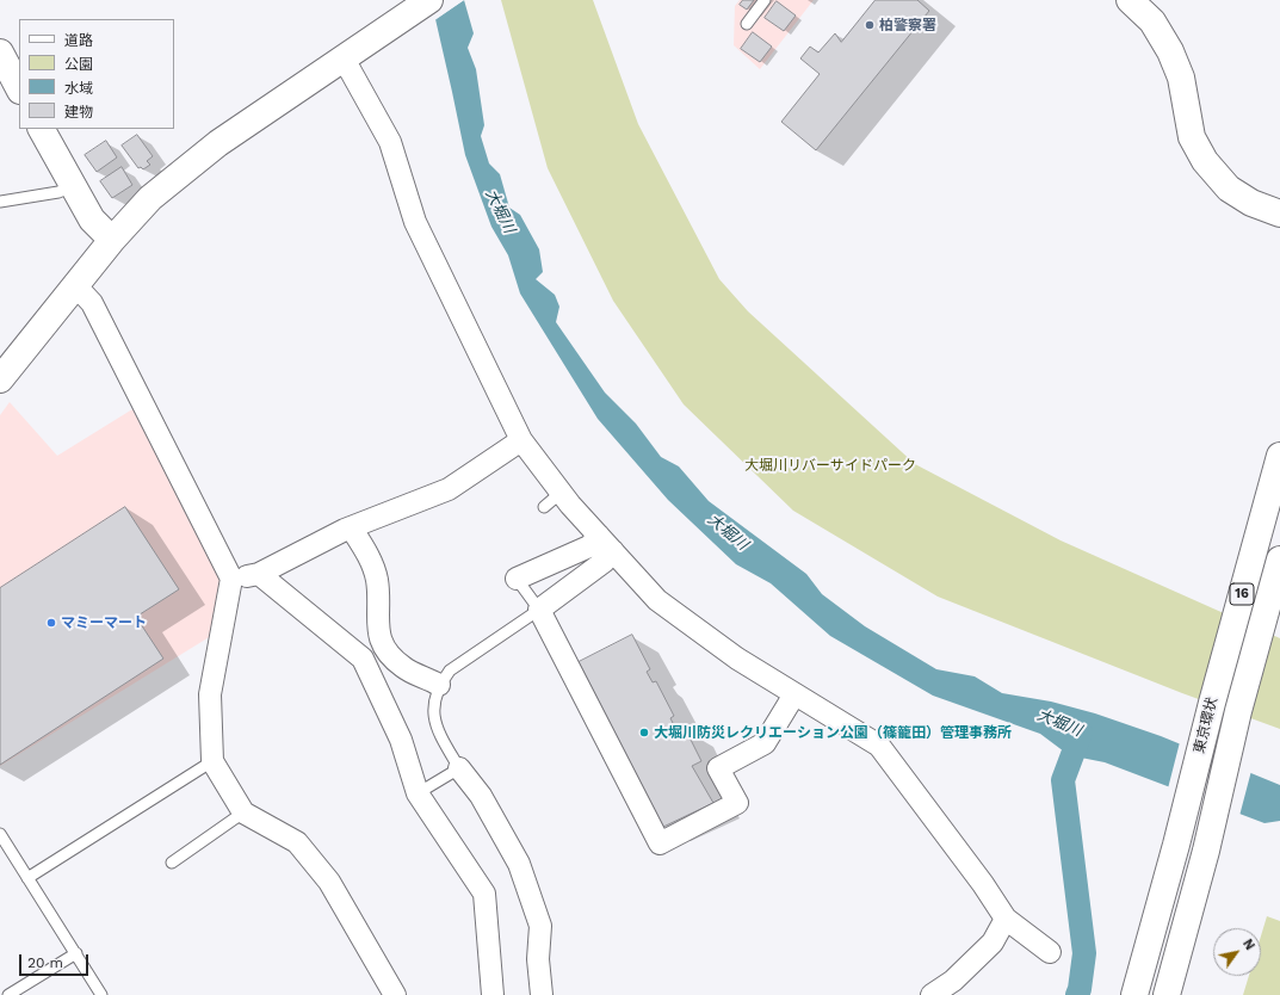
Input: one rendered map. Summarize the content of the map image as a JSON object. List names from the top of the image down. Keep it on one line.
{"streets":{"main road":["16","東京環状"]},"water":["大堀川"],"parks":["大堀川リバーサイドパーク"],"places":["柏警察署","マミーマート","大堀川防災レクリエーション公園（篠籠田）管理事務所"],"legend":["道路","公園","水域","建物"],"scale_bar":"20 m","north":"top right"}
